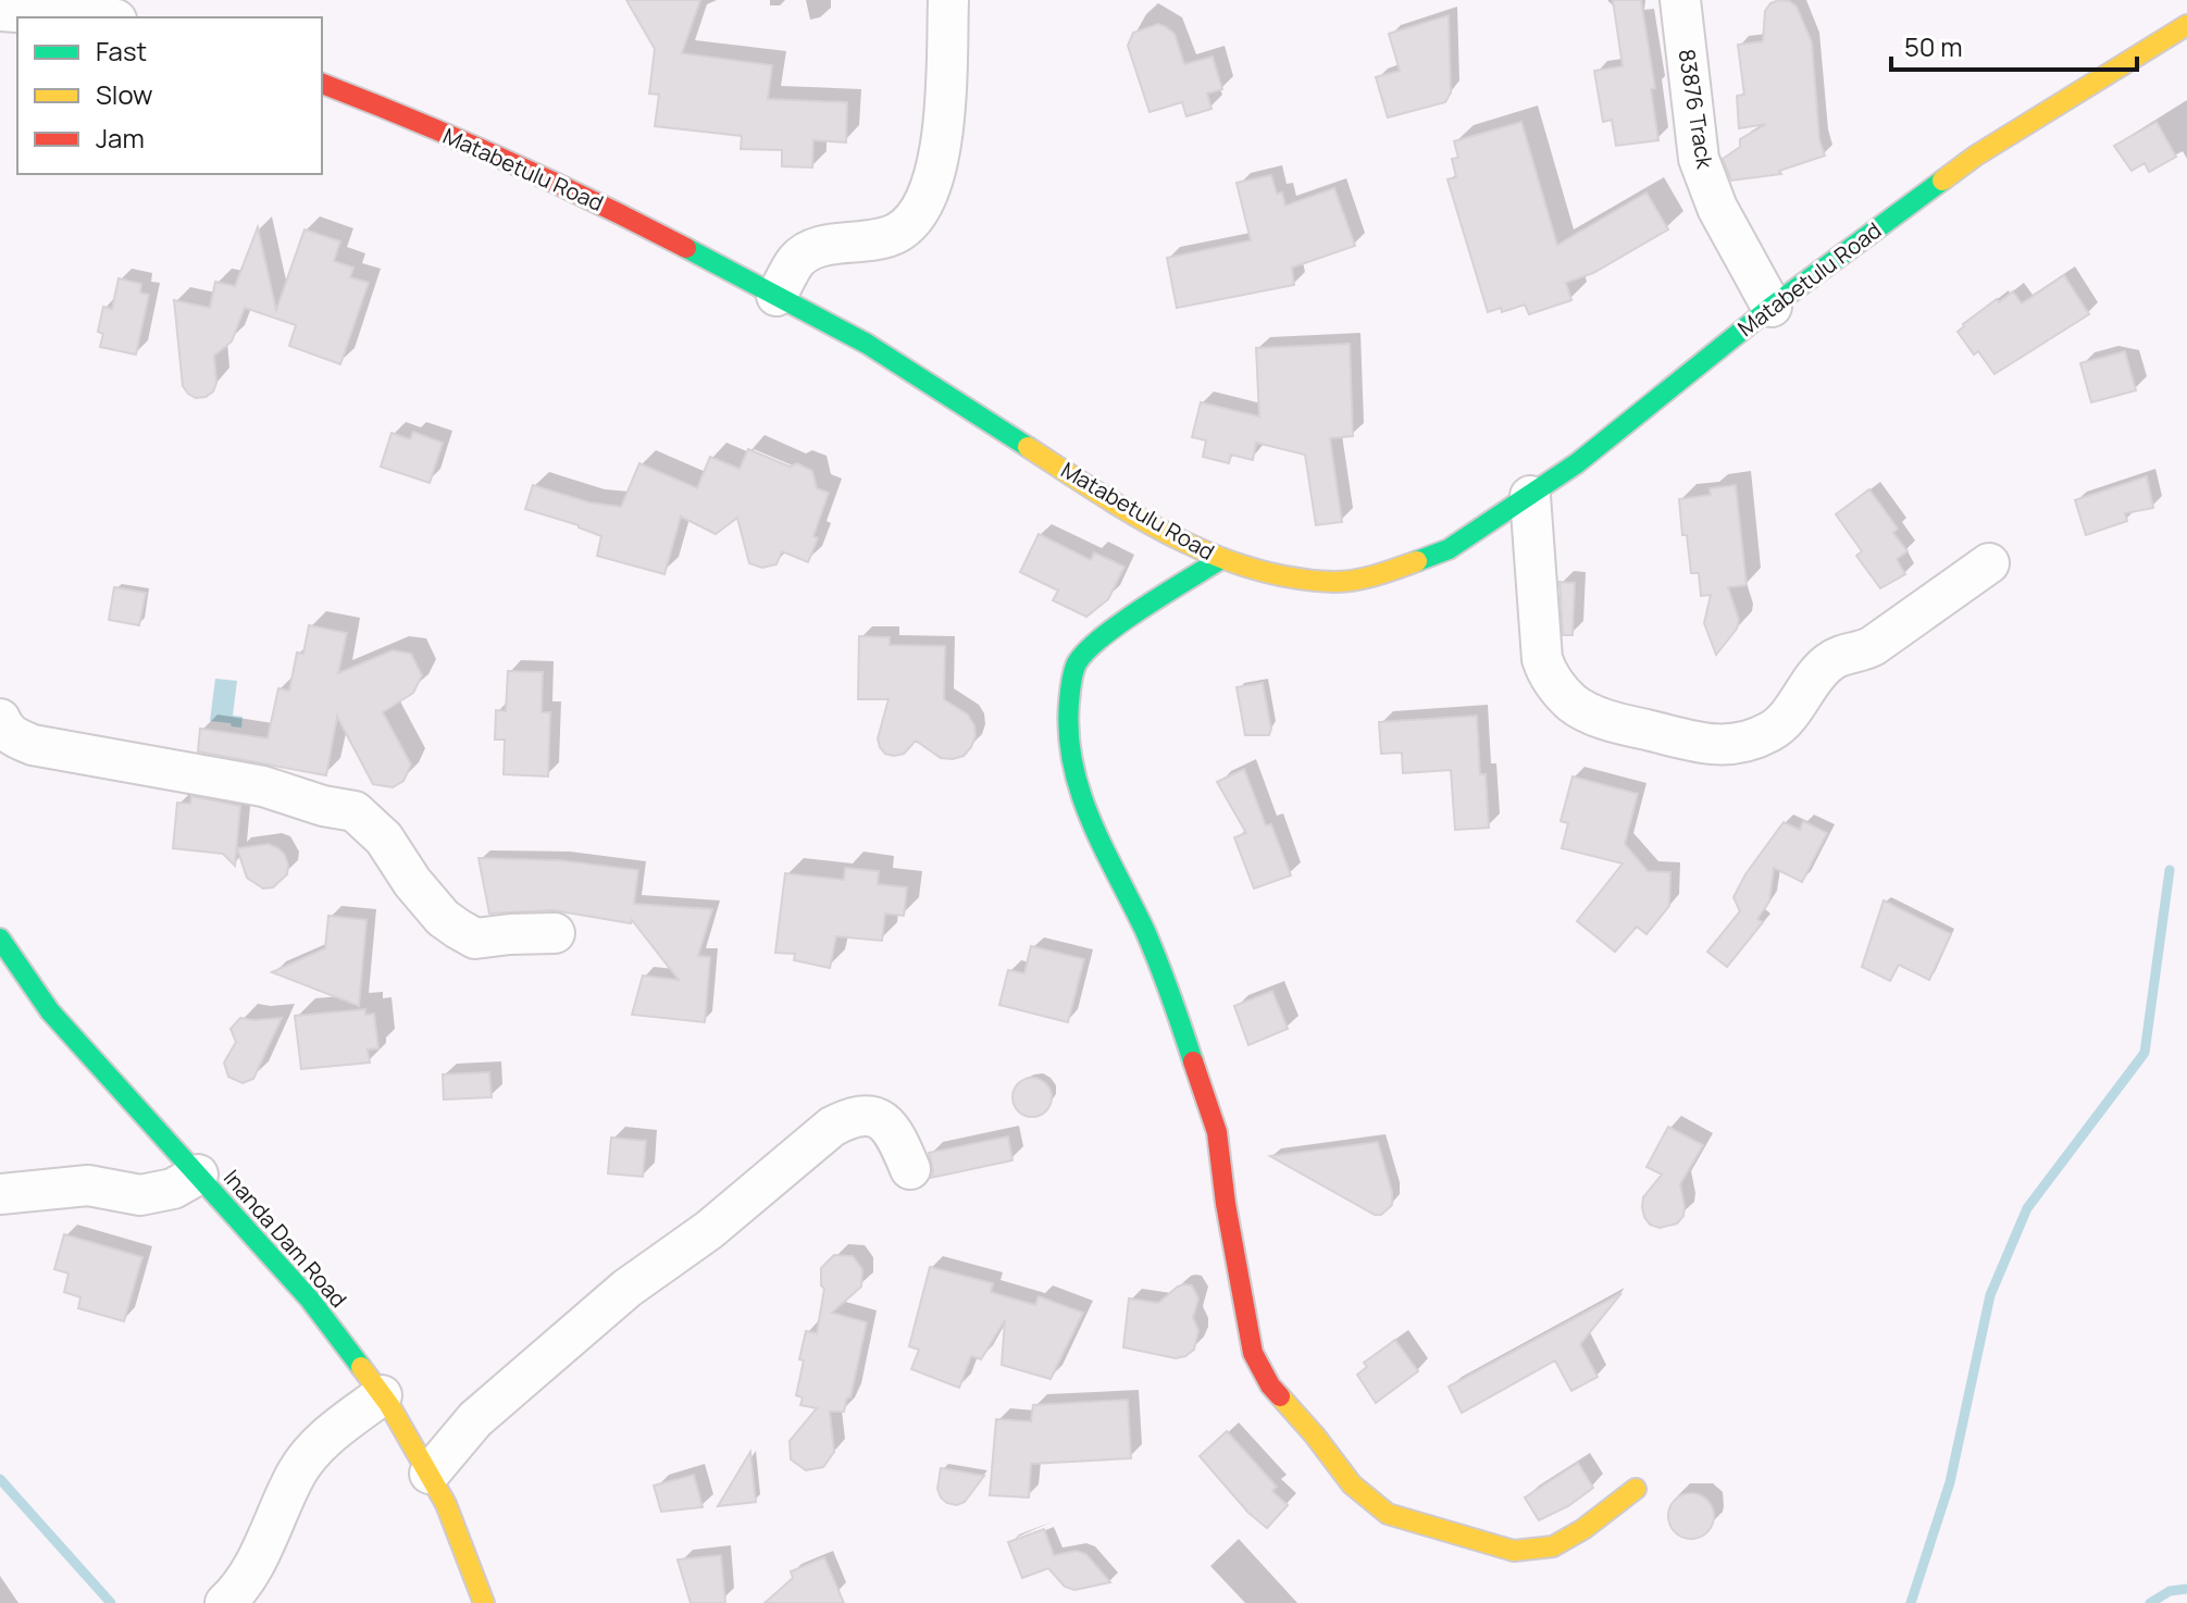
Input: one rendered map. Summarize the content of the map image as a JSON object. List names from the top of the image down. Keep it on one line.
{"streets":{"street":["83876 Track","Matabetulu Road","Inanda Dam Road"]},"crossings":[["83876 Track","Matabetulu Road"]],"legend":["Fast","Slow","Jam"],"scale_bar":"50 m"}
